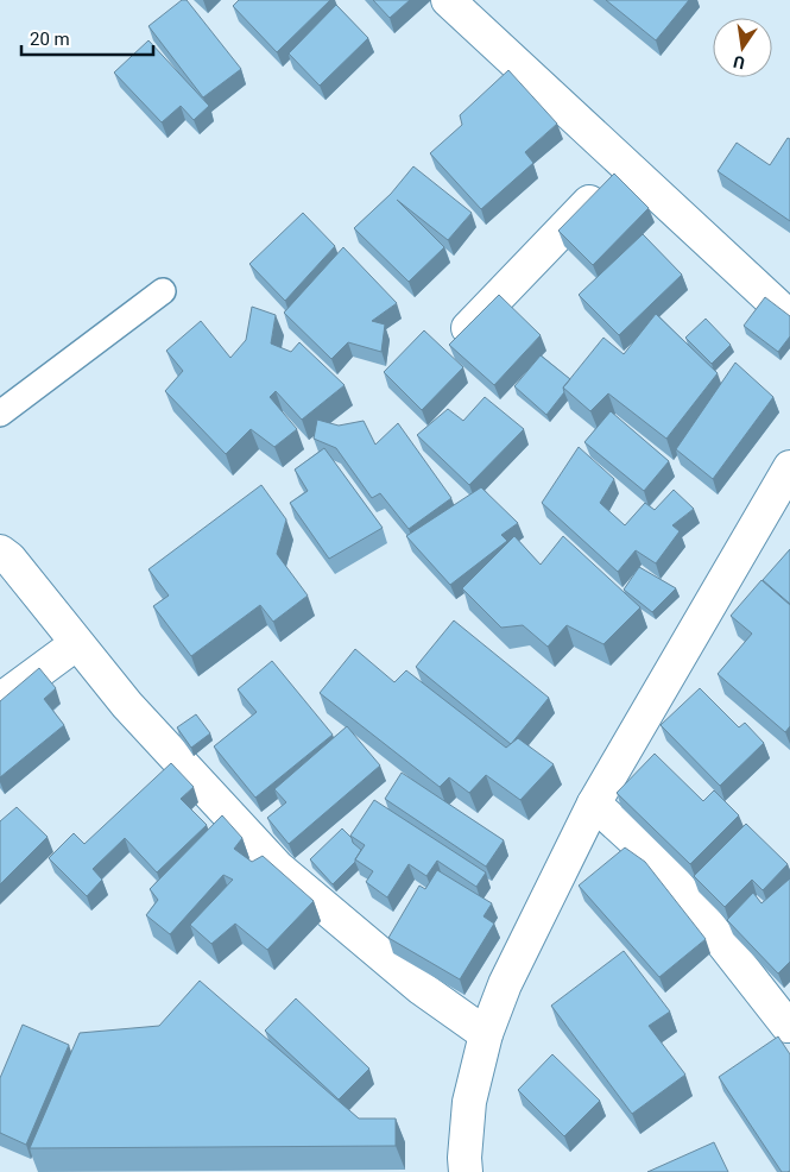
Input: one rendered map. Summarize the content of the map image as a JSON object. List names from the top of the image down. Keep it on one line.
{"scale_bar":"20 m","north":"bottom"}
